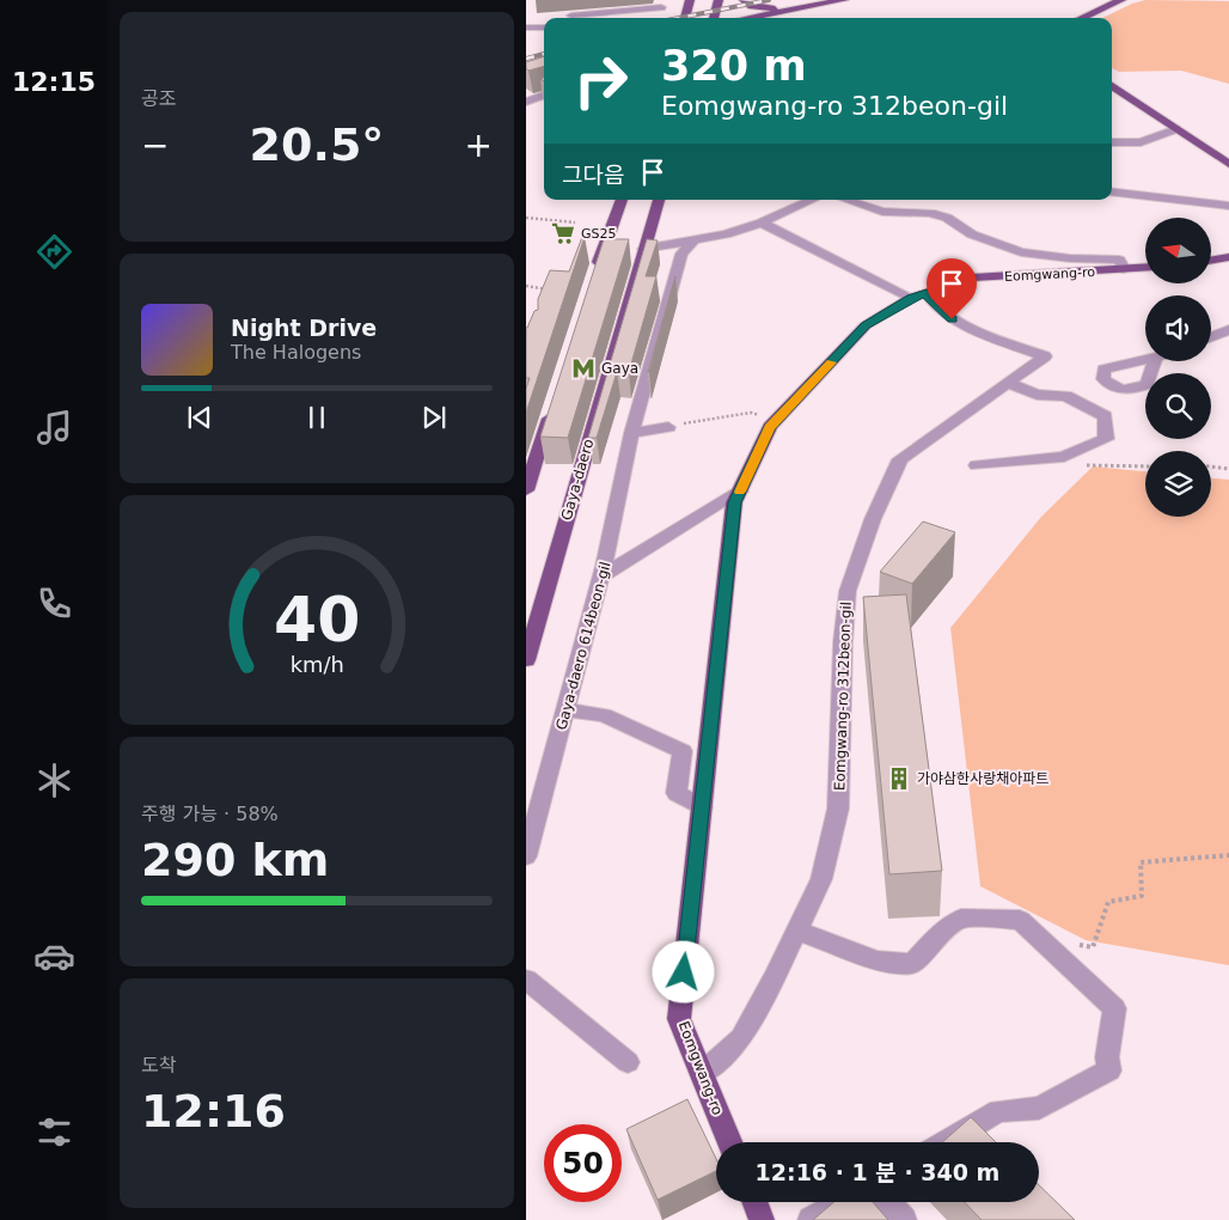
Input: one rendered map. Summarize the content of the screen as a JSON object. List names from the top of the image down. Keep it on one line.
{"streets":{"main road":["Eomgwang-ro","Gaya-daero"],"street":["Gaya-daero 614beon-gil","Eomgwang-ro 312beon-gil"]},"crossings":[["Eomgwang-ro","Eomgwang-ro 312beon-gil"]],"places":{"supermarket":["GS25"],"metro station":["Gaya"],"building":["가야삼한사랑채아파트"]},"north":"left","page":{"tabs":"12:15","tile":["공조",["주행 가능 · 58%","290 km"],["도착","12:16"]],"turn":["320 m","Eomgwang-ro 312beon-gil"],"heat":["−","20.5°","+"],"then":"그다음","song":["Night Drive","The Halogens"],"limit":"50","trip":"12:16 · 1 분 · 340 m","gauge":["40","km/h"]}}
